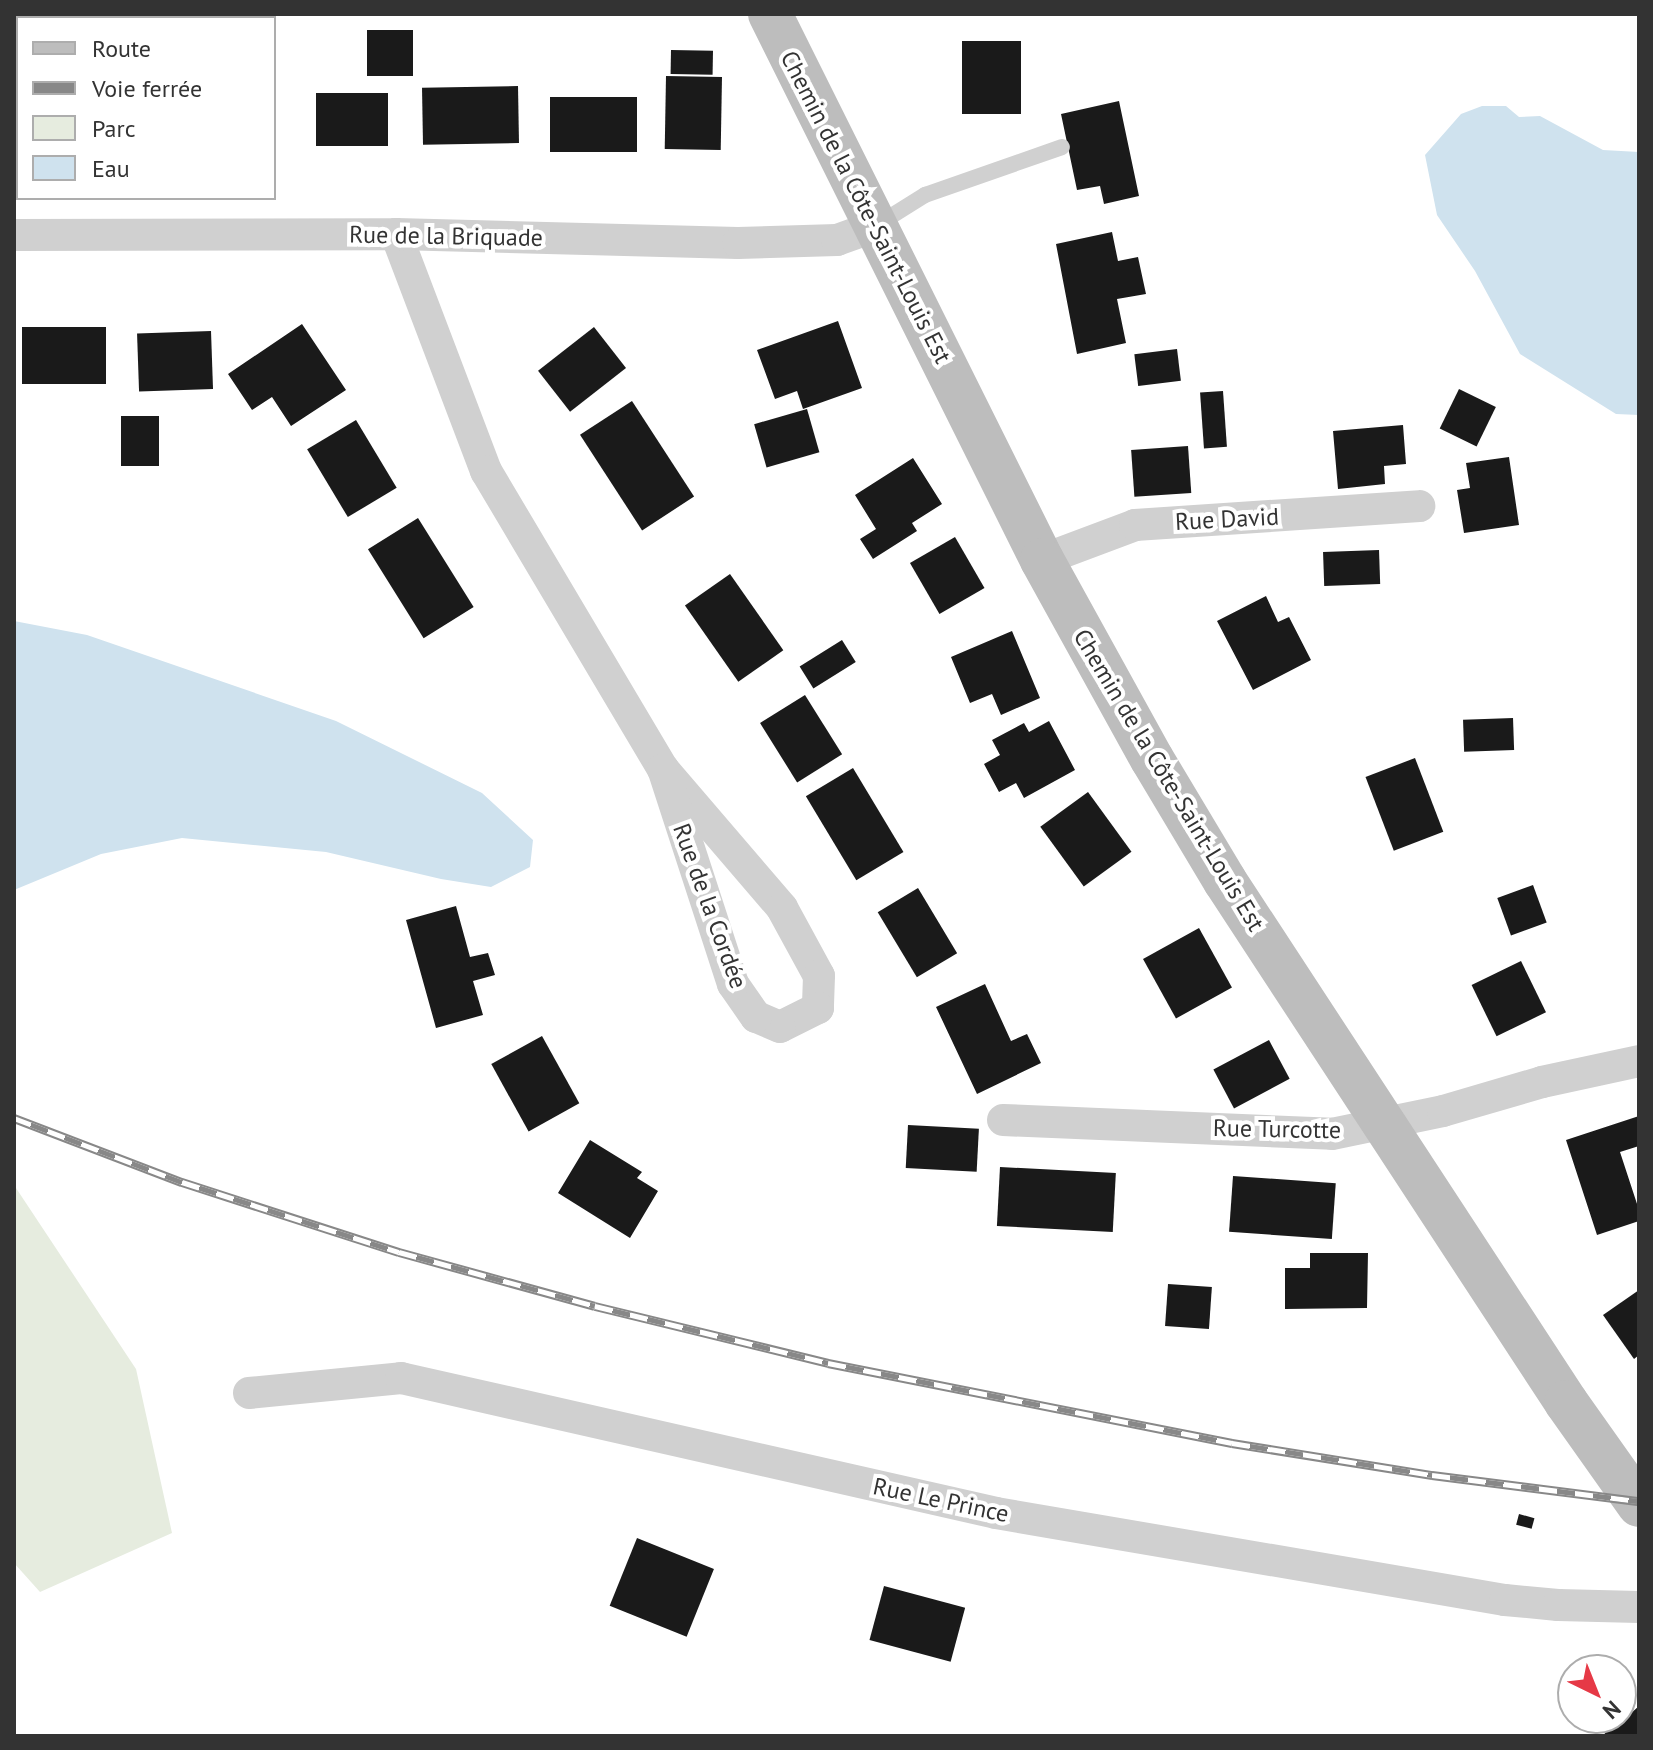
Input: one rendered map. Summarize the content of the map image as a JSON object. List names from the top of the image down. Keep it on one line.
{"streets":{"street":["Chemin de la Côte-Saint-Louis Est","Rue de la Briquade","Rue David","Rue de la Cordée","Rue Turcotte","Rue Le Prince"]},"crossings":[["Chemin de la Côte-Saint-Louis Est","Rue de la Briquade"],["Chemin de la Côte-Saint-Louis Est","Rue David"],["Chemin de la Côte-Saint-Louis Est","Rue Turcotte"],["Rue de la Briquade","Rue de la Cordée"]],"legend":["Route","Voie ferrée","Parc","Eau"],"north":"bottom right"}
